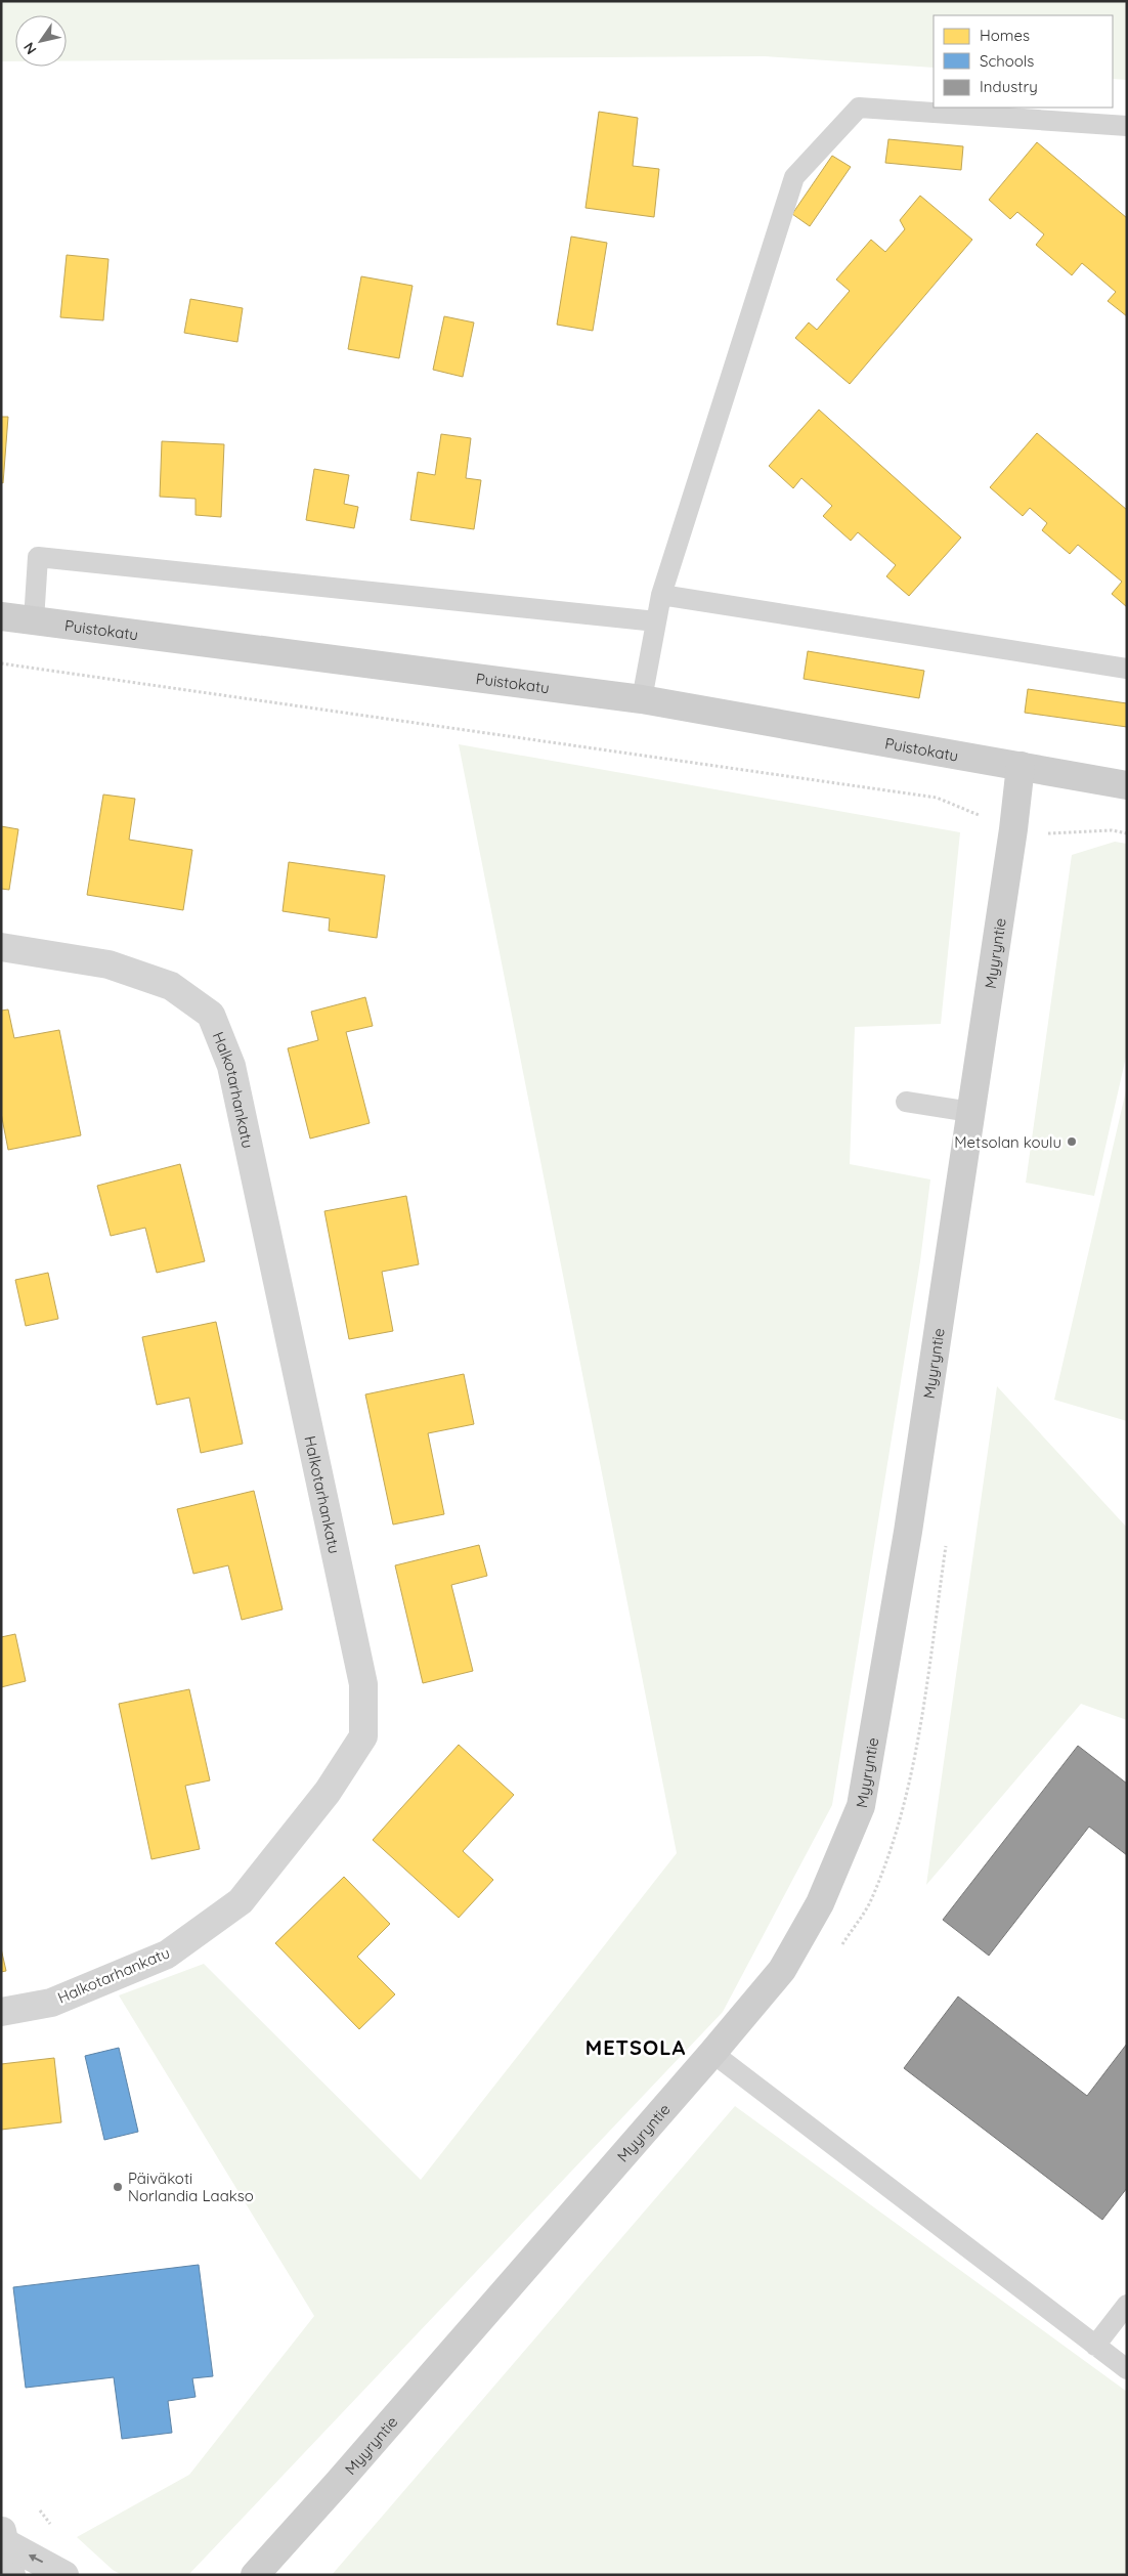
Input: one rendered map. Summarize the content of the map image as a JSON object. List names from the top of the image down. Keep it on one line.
{"streets":{"street":["Puistokatu","Myyryntie","Halkotarhankatu"]},"crossings":[["Puistokatu","Myyryntie"]],"districts":["METSOLA"],"places":["Metsolan koulu","Päiväkoti Norlandia Laakso"],"legend":["Homes","Schools","Industry"],"north":"bottom left"}
